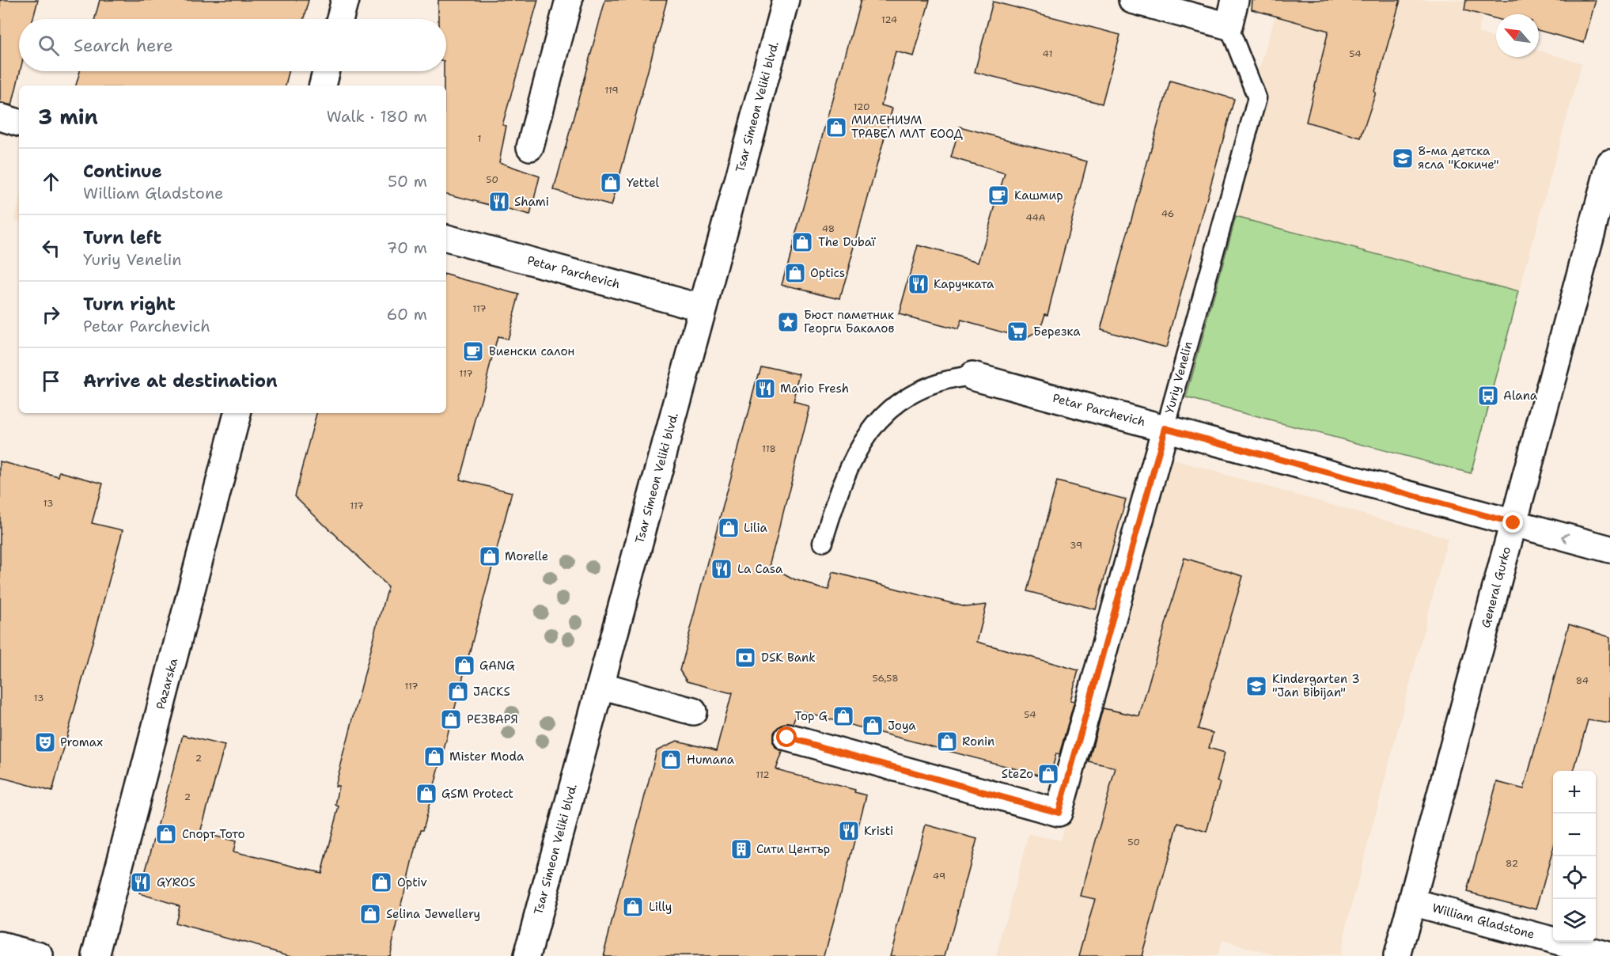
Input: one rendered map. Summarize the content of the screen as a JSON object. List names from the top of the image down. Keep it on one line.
{"streets":{"street":["Tsar Simeon Veliki blvd.","Petar Parchevich","Yuriy Venelin","General Gurko","Pazarska","William Gladstone"]},"crossings":[["Tsar Simeon Veliki blvd.","Petar Parchevich"],["Petar Parchevich","Yuriy Venelin"],["Petar Parchevich","General Gurko"],["General Gurko","William Gladstone"]],"places":{"shop":["МИЛЕНИУМ ТРАВЕЛ МЛТ ЕООД","Yettel","The Dubaï","Optics","Lilia","Morelle","GANG","JACKS","Top G","РЕЗВАРЯ","Joya","Ronin","Mister Moda","Humana","SteZo","GSM Protect","Спорт Тото","Optiv","Lilly","Selina Jewellery"],"school or university":["8-ма детска ясла \"Кокиче\"","Kindergarten 3 \"Jan Bibijan\""],"cafe":["Кашмир","Виенски салон"],"restaurant":["Shami","Каручката","Mario Fresh","La Casa","Kristi","GYROS"],"place":["Бюст паметник Георги Бакалов"],"supermarket":["Березка"],"bus stop":["Alana"],"bank":["DSK Bank"],"theatre":["Promax"],"building":["Сити Център"]},"house_numbers":["124","41","54","119","120","1","50","46","44A","48","117","117","118","13","117","39","56,58","84","117","13","54","2","112","2","50","82","49"],"north":"top left","page":{"search":"Search here","heading":["3 min","Walk · 180 m"],"list":[["Continue","William Gladstone","50 m"],["Turn left","Yuriy Venelin","70 m"],["Turn right","Petar Parchevich","60 m"],"Arrive at destination"],"map_buttons":["+","−"]}}
